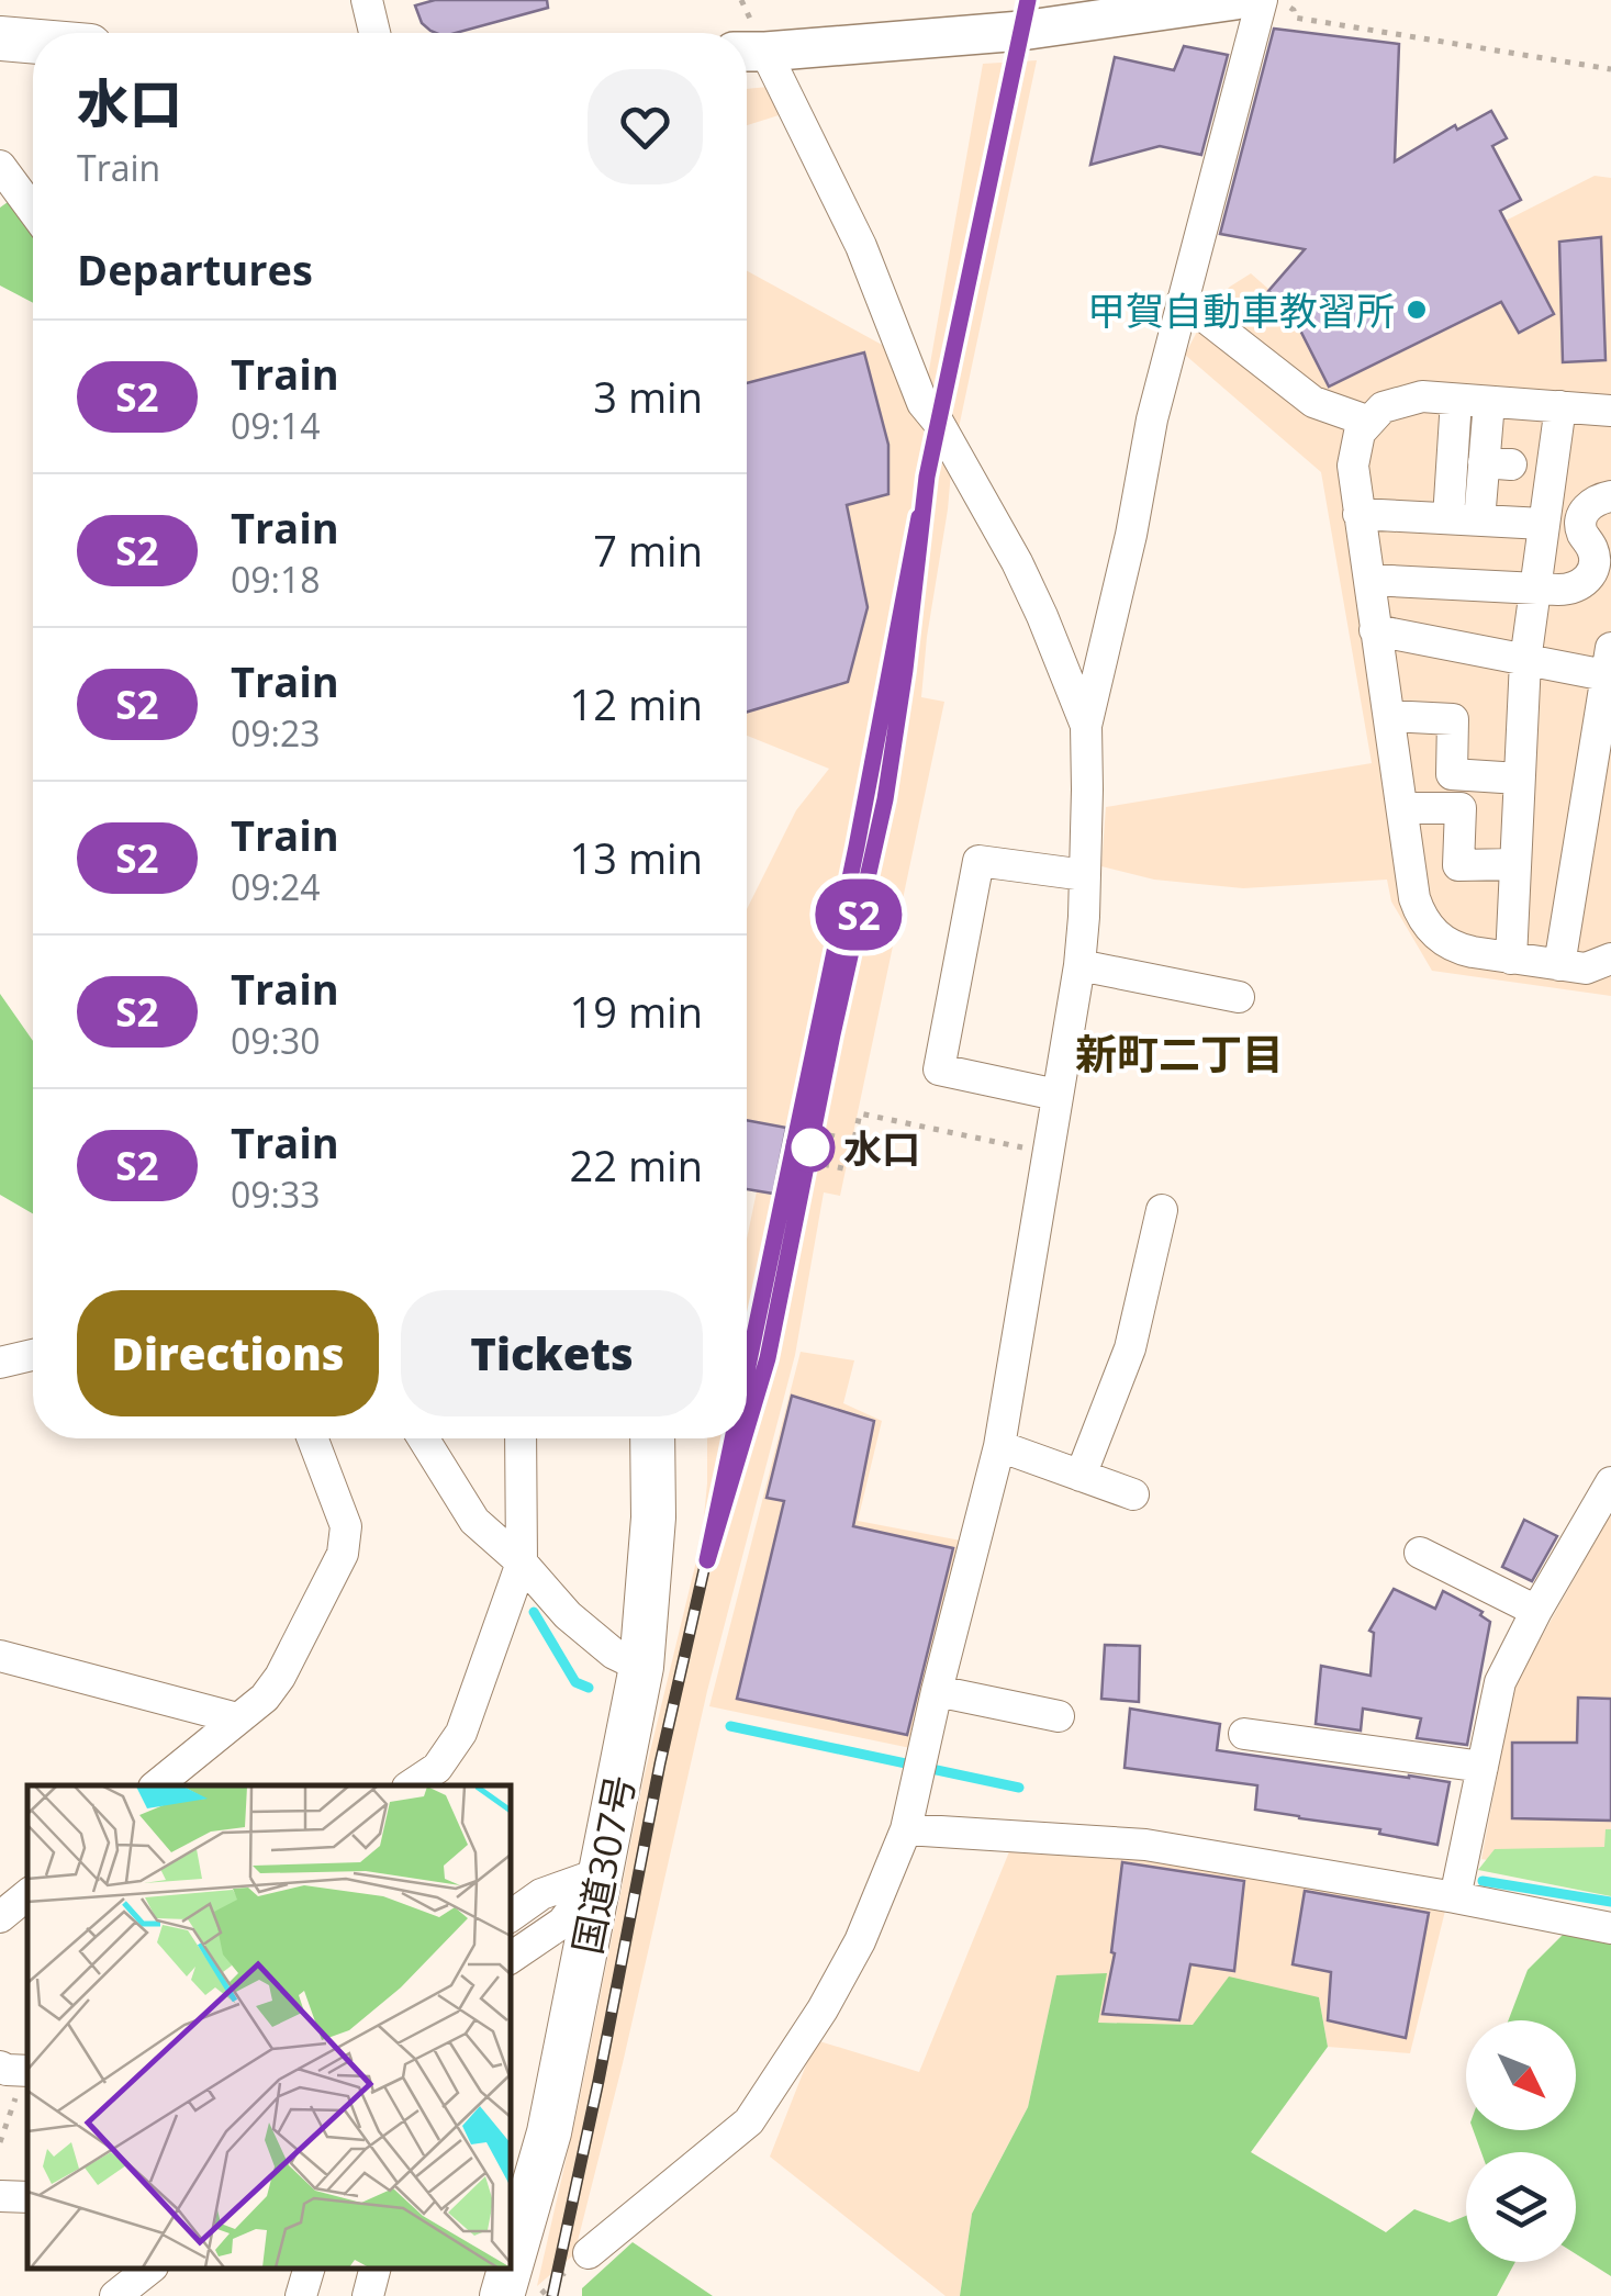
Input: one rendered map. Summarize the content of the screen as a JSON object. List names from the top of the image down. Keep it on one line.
{"streets":{"highway":["国道307号"]},"districts":["新町二丁目"],"places":["甲賀自動車教習所","水口"],"north":"bottom right","page":{"on_map":"S2","heading":[["水口","Train"],"Departures"],"list":[{"mark":"S2","name":"Train","note":"09:14","value":"3 min"},{"mark":"S2","name":"Train","note":"09:18","value":"7 min"},{"mark":"S2","name":"Train","note":"09:23","value":"12 min"},{"mark":"S2","name":"Train","note":"09:24","value":"13 min"},{"mark":"S2","name":"Train","note":"09:30","value":"19 min"},{"mark":"S2","name":"Train","note":"09:33","value":"22 min"}],"buttons":["Directions","Tickets"]}}
